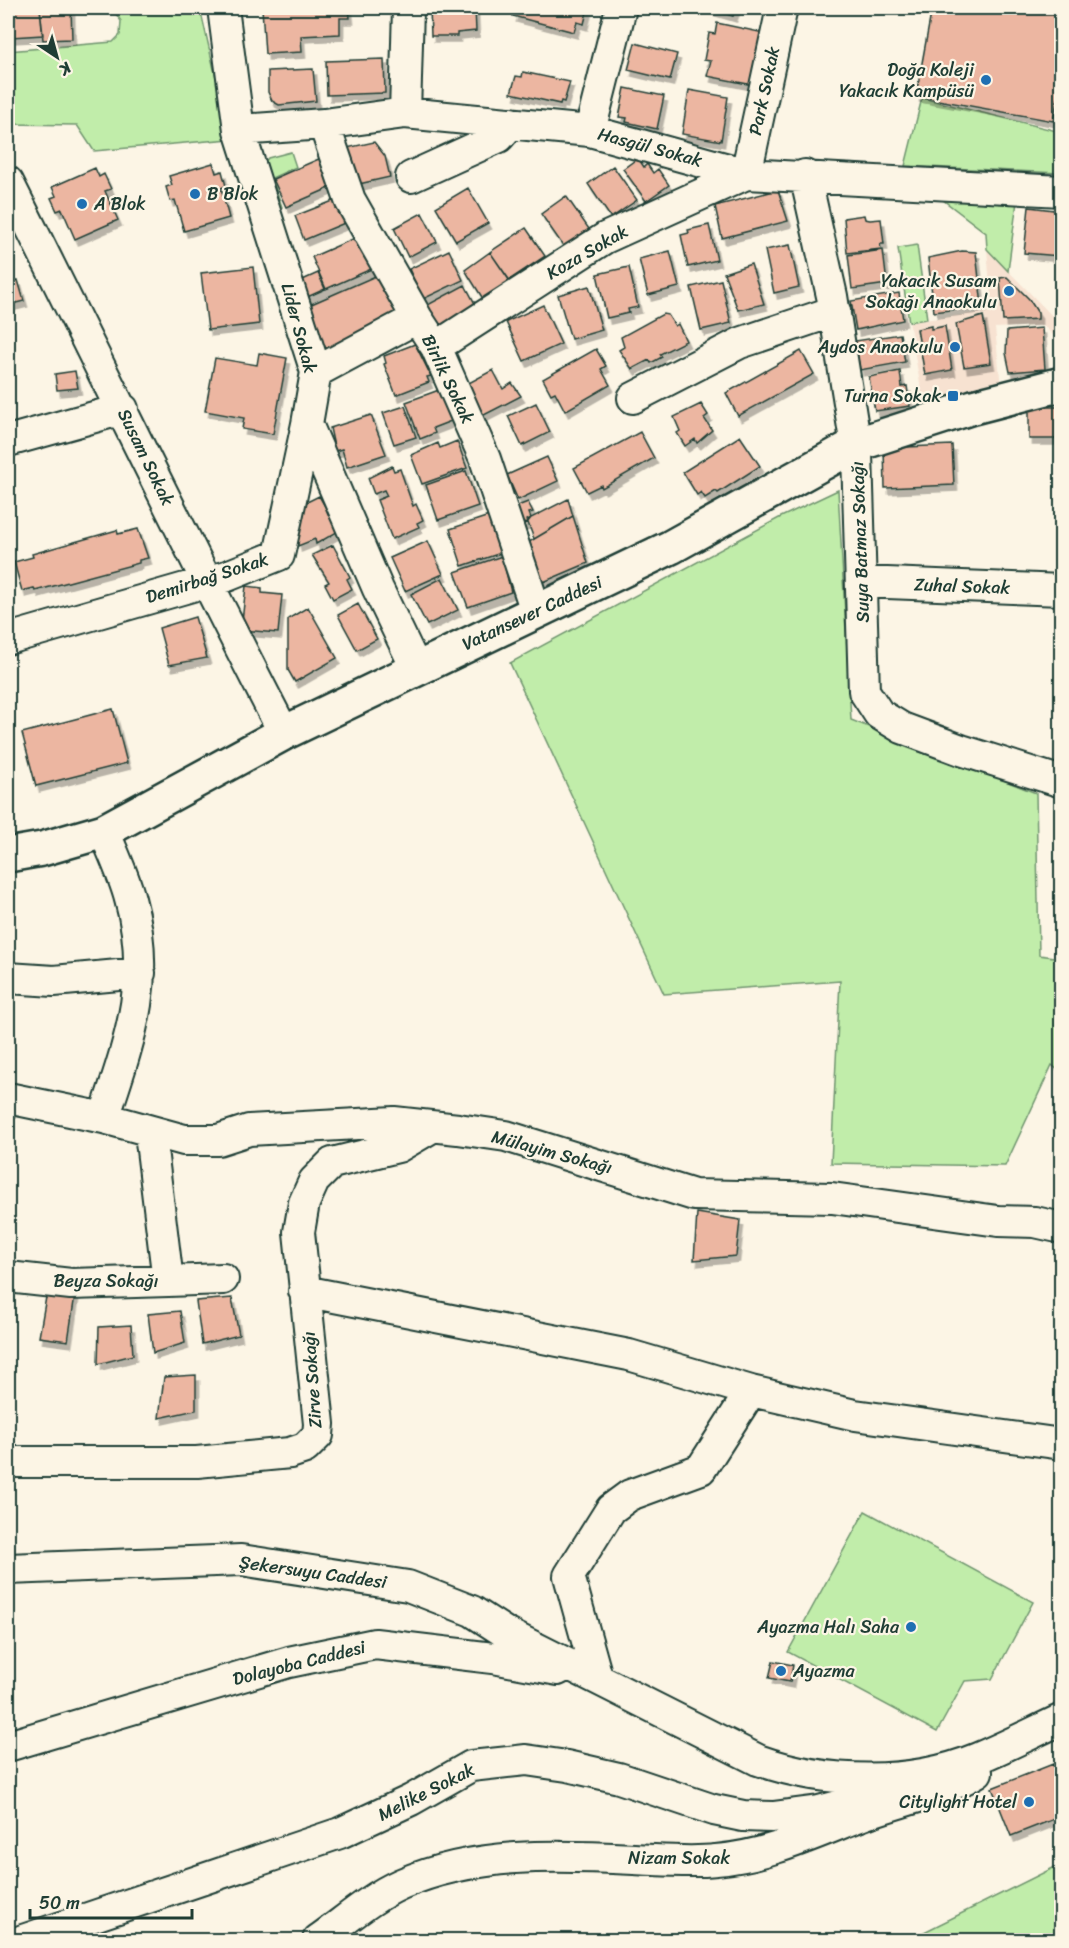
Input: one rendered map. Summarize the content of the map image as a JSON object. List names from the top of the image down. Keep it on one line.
{"streets":{"main road":["Vatansever Caddesi"],"street":["Park Sokak","Hasgül Sokak","Koza Sokak","Lider Sokak","Birlik Sokak","Susam Sokak","Suya Batmaz Sokağı","Demirbağ Sokak","Zuhal Sokak","Mülayim Sokağı","Beyza Sokağı","Zirve Sokağı","Şekersuyu Caddesi","Dolayoba Caddesi","Melike Sokak","Nizam Sokak"]},"crossings":[["Park Sokak","Hasgül Sokak"],["Park Sokak","Koza Sokak"],["Hasgül Sokak","Koza Sokak"],["Hasgül Sokak","Lider Sokak"],["Hasgül Sokak","Birlik Sokak"],["Hasgül Sokak","Suya Batmaz Sokağı"],["Koza Sokak","Birlik Sokak"],["Lider Sokak","Demirbağ Sokak"],["Birlik Sokak","Vatansever Caddesi"],["Susam Sokak","Demirbağ Sokak"],["Susam Sokak","Vatansever Caddesi"],["Suya Batmaz Sokağı","Zuhal Sokak"],["Suya Batmaz Sokağı","Vatansever Caddesi"],["Mülayim Sokağı","Beyza Sokağı"],["Mülayim Sokağı","Zirve Sokağı"],["Şekersuyu Caddesi","Dolayoba Caddesi"],["Şekersuyu Caddesi","Melike Sokak"]],"places":{"other":["Doğa Koleji Yakacık Kampüsü","B Blok","A Blok","Yakacık Susam Sokağı Anaokulu","Aydos Anaokulu","Ayazma Halı Saha","Ayazma","Citylight Hotel"],"transit":["Turna Sokak"]},"scale_bar":"50 m","north":"bottom right"}
